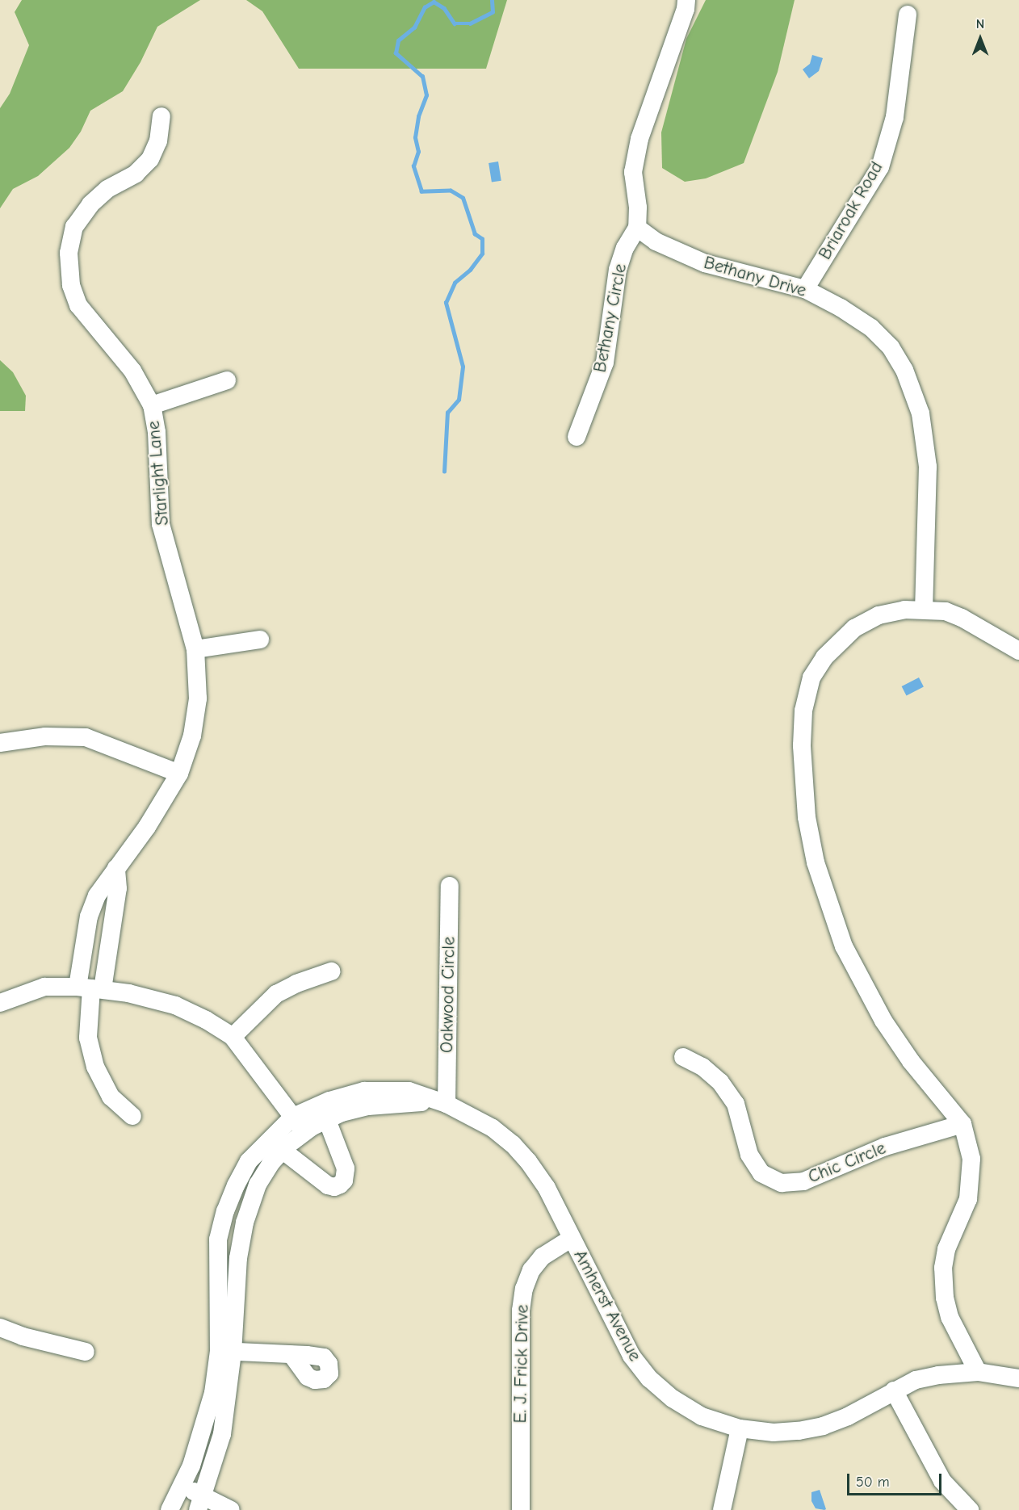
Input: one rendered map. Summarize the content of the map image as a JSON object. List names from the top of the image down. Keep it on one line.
{"streets":{"street":["Briaroak Road","Bethany Drive","Bethany Circle","Starlight Lane","Oakwood Circle","Chic Circle","Amherst Avenue","E. J. Frick Drive"]},"crossings":[["Briaroak Road","Bethany Drive"],["Bethany Drive","Bethany Circle"],["Oakwood Circle","Amherst Avenue"],["Amherst Avenue","E. J. Frick Drive"]],"scale_bar":"50 m","north":"top"}
